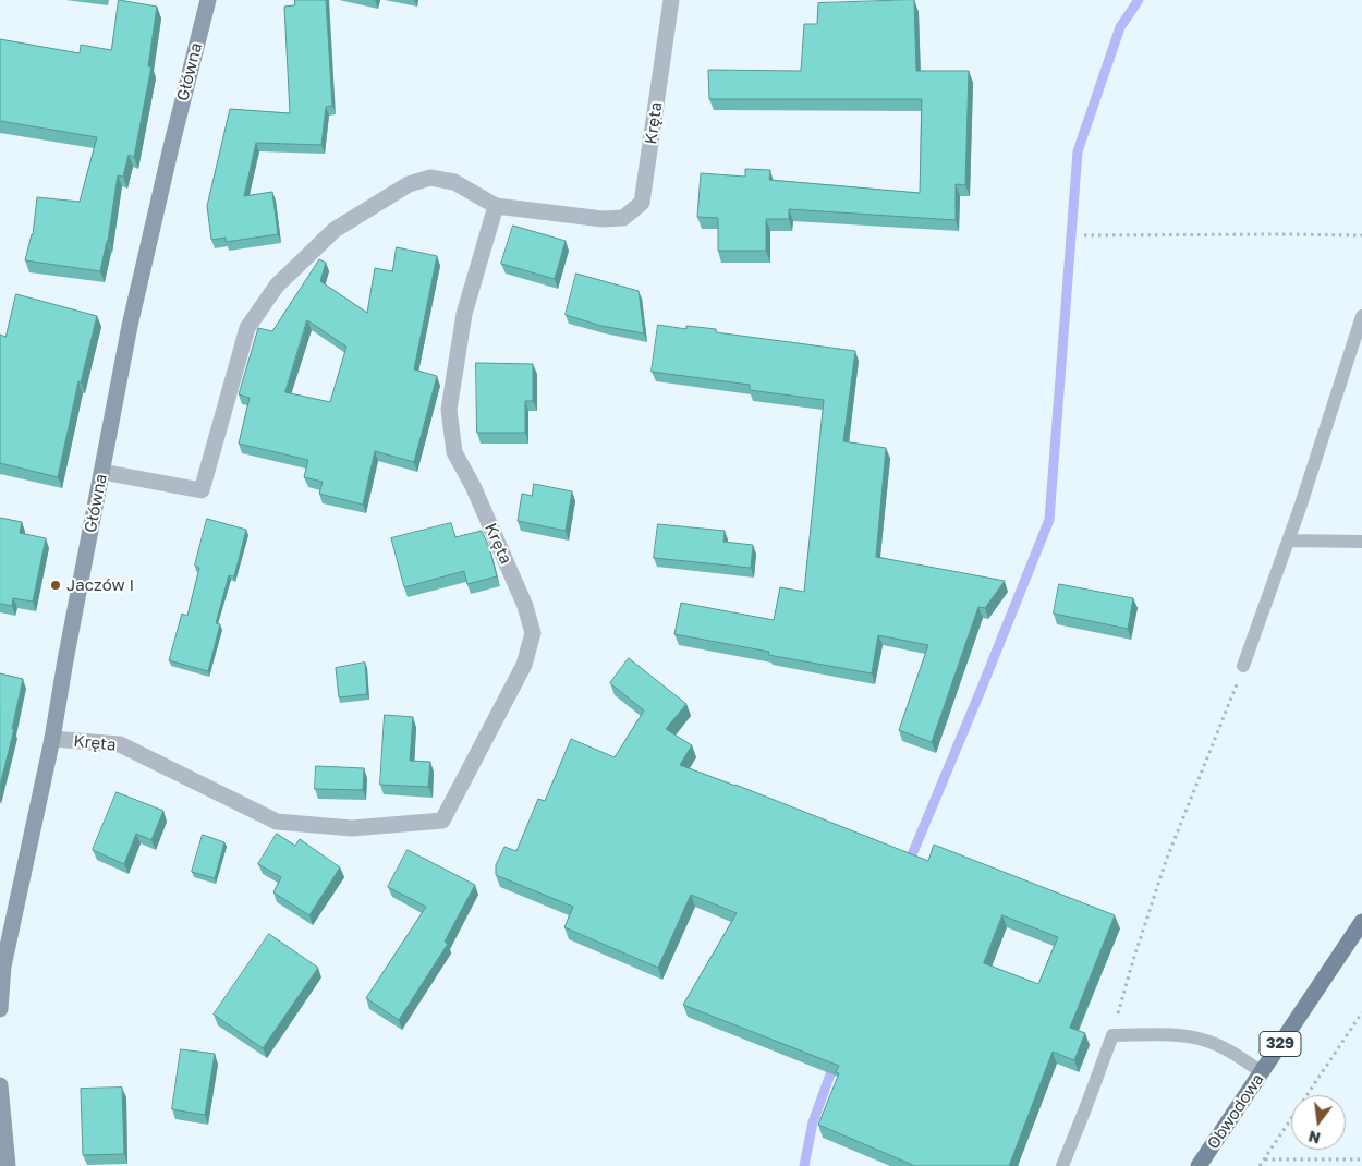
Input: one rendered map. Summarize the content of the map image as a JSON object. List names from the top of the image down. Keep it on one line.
{"streets":{"main road":["329","Obwodowa"],"street":["Główna","Kręta"]},"crossings":[["Główna","Kręta"]],"places":["Jaczów I"],"north":"bottom"}
